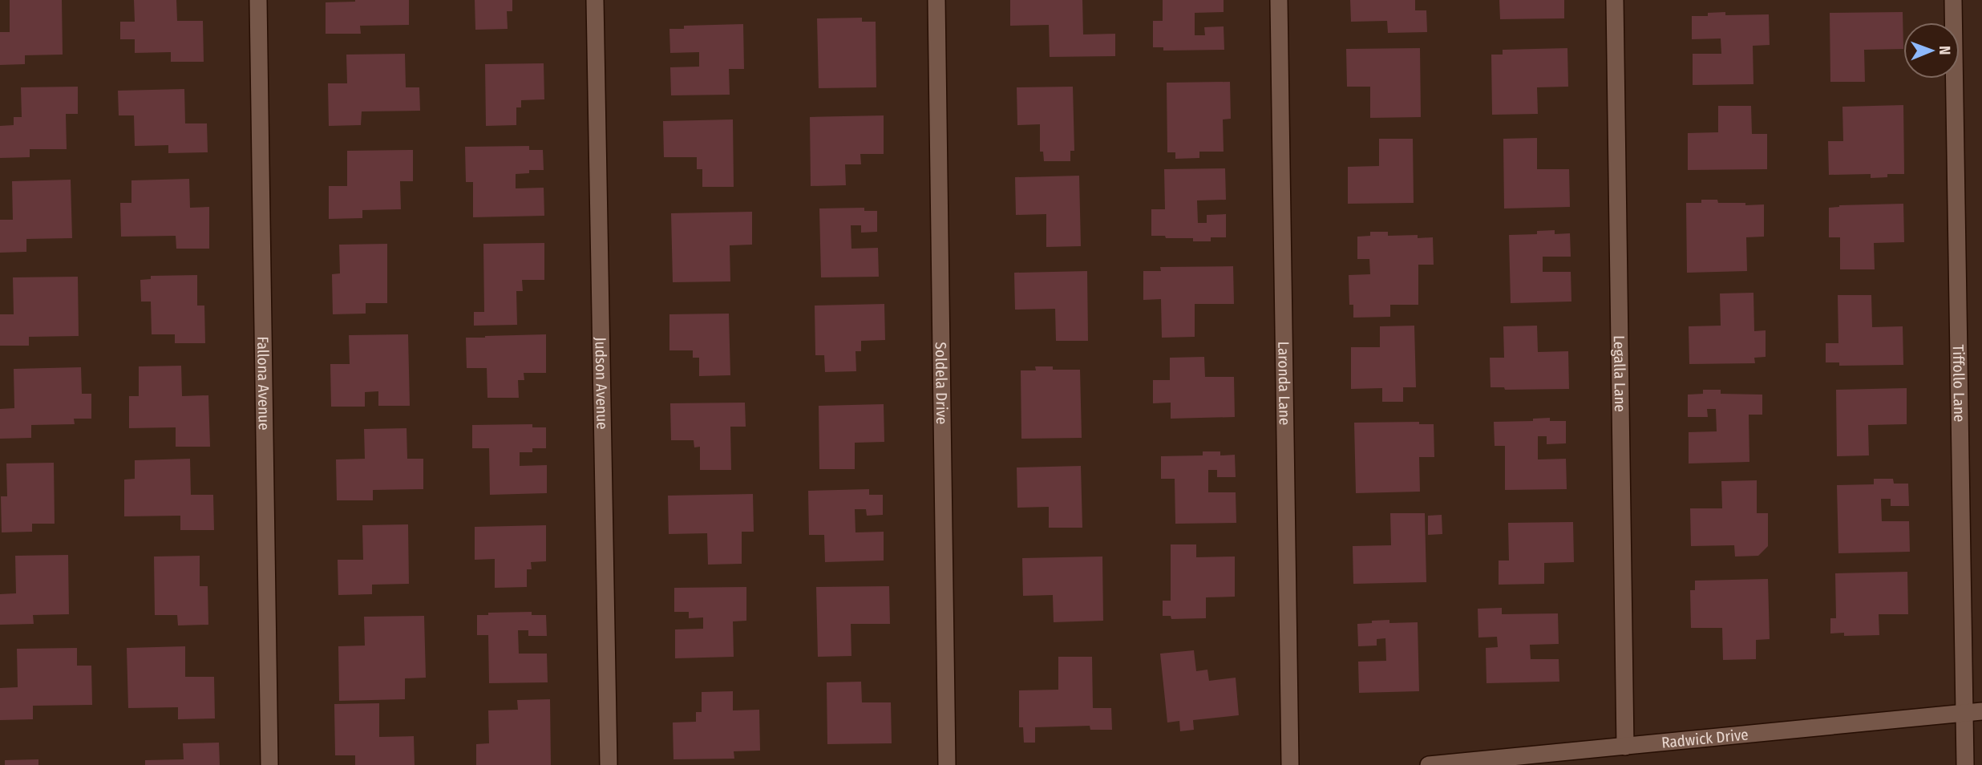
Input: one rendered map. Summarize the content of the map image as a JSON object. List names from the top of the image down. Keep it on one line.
{"streets":{"street":["Legalla Lane","Fallona Avenue","Judson Avenue","Soldela Drive","Laronda Lane","Tiffollo Lane","Radwick Drive"]},"crossings":[["Legalla Lane","Radwick Drive"],["Tiffollo Lane","Radwick Drive"]],"north":"right"}
